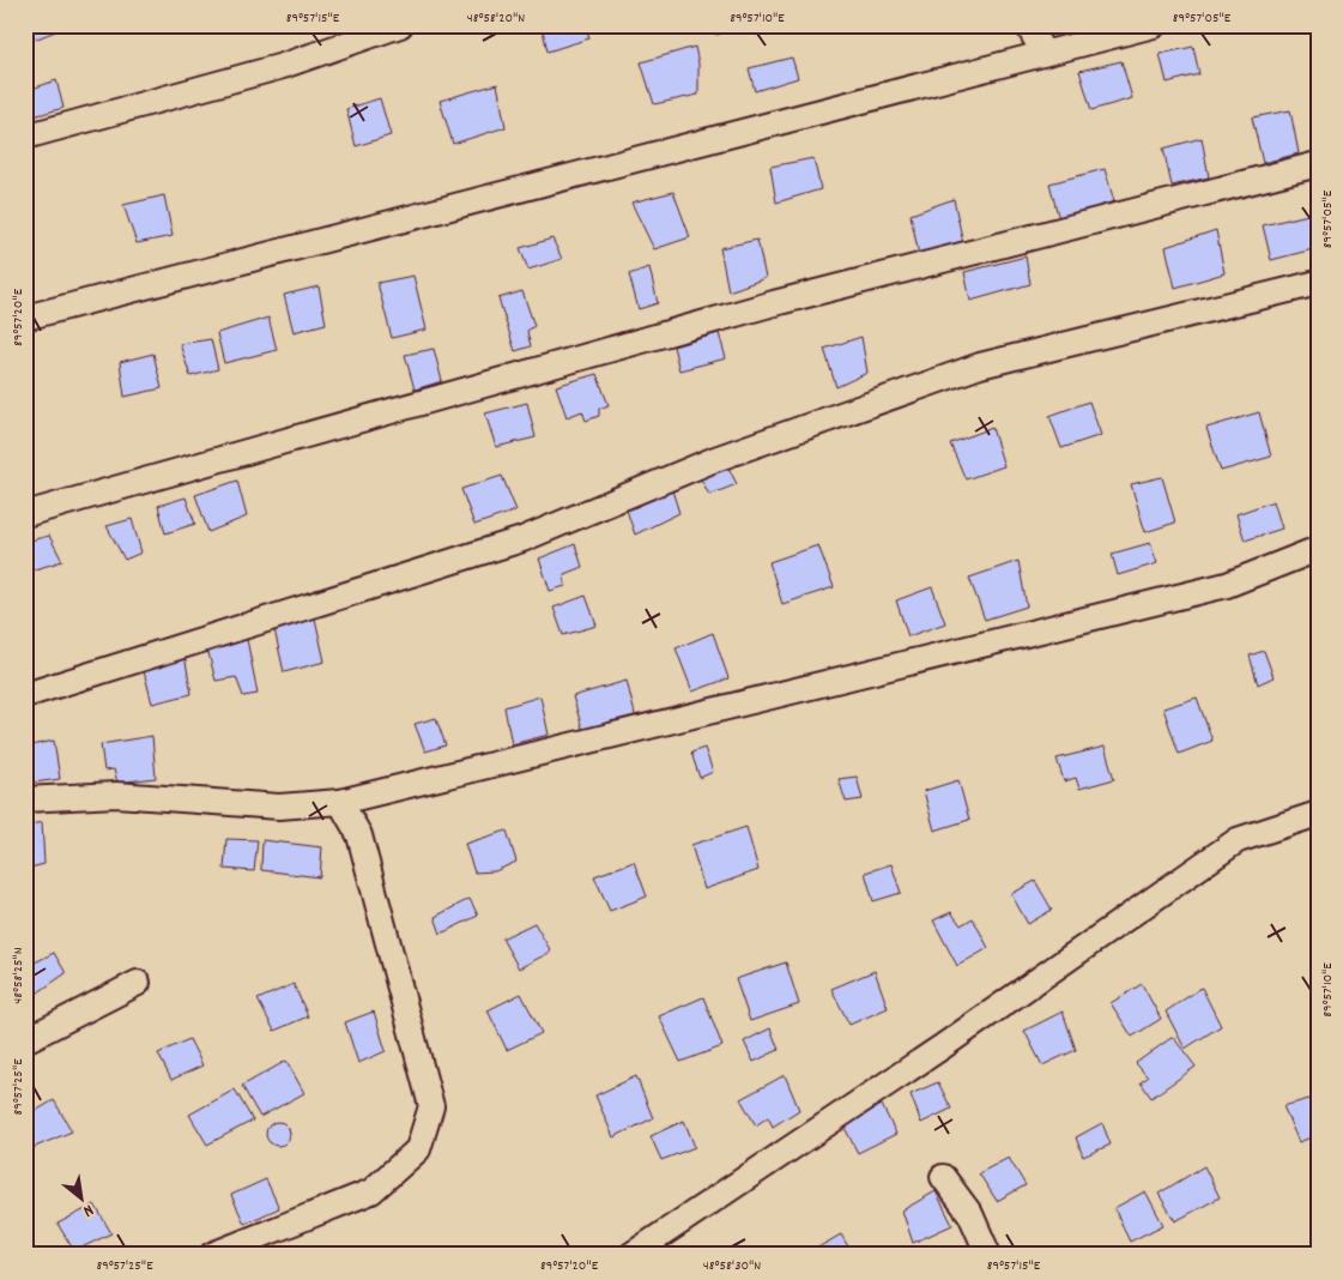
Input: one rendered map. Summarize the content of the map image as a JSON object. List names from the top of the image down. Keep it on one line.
{"north":"bottom right","coordinates":["89°57'15\"E","48°58'20\"N","89°57'10\"E","89°57'05\"E","89°57'20\"E","48°58'25\"N","89°57'25\"E","48°58'30\"N"]}
